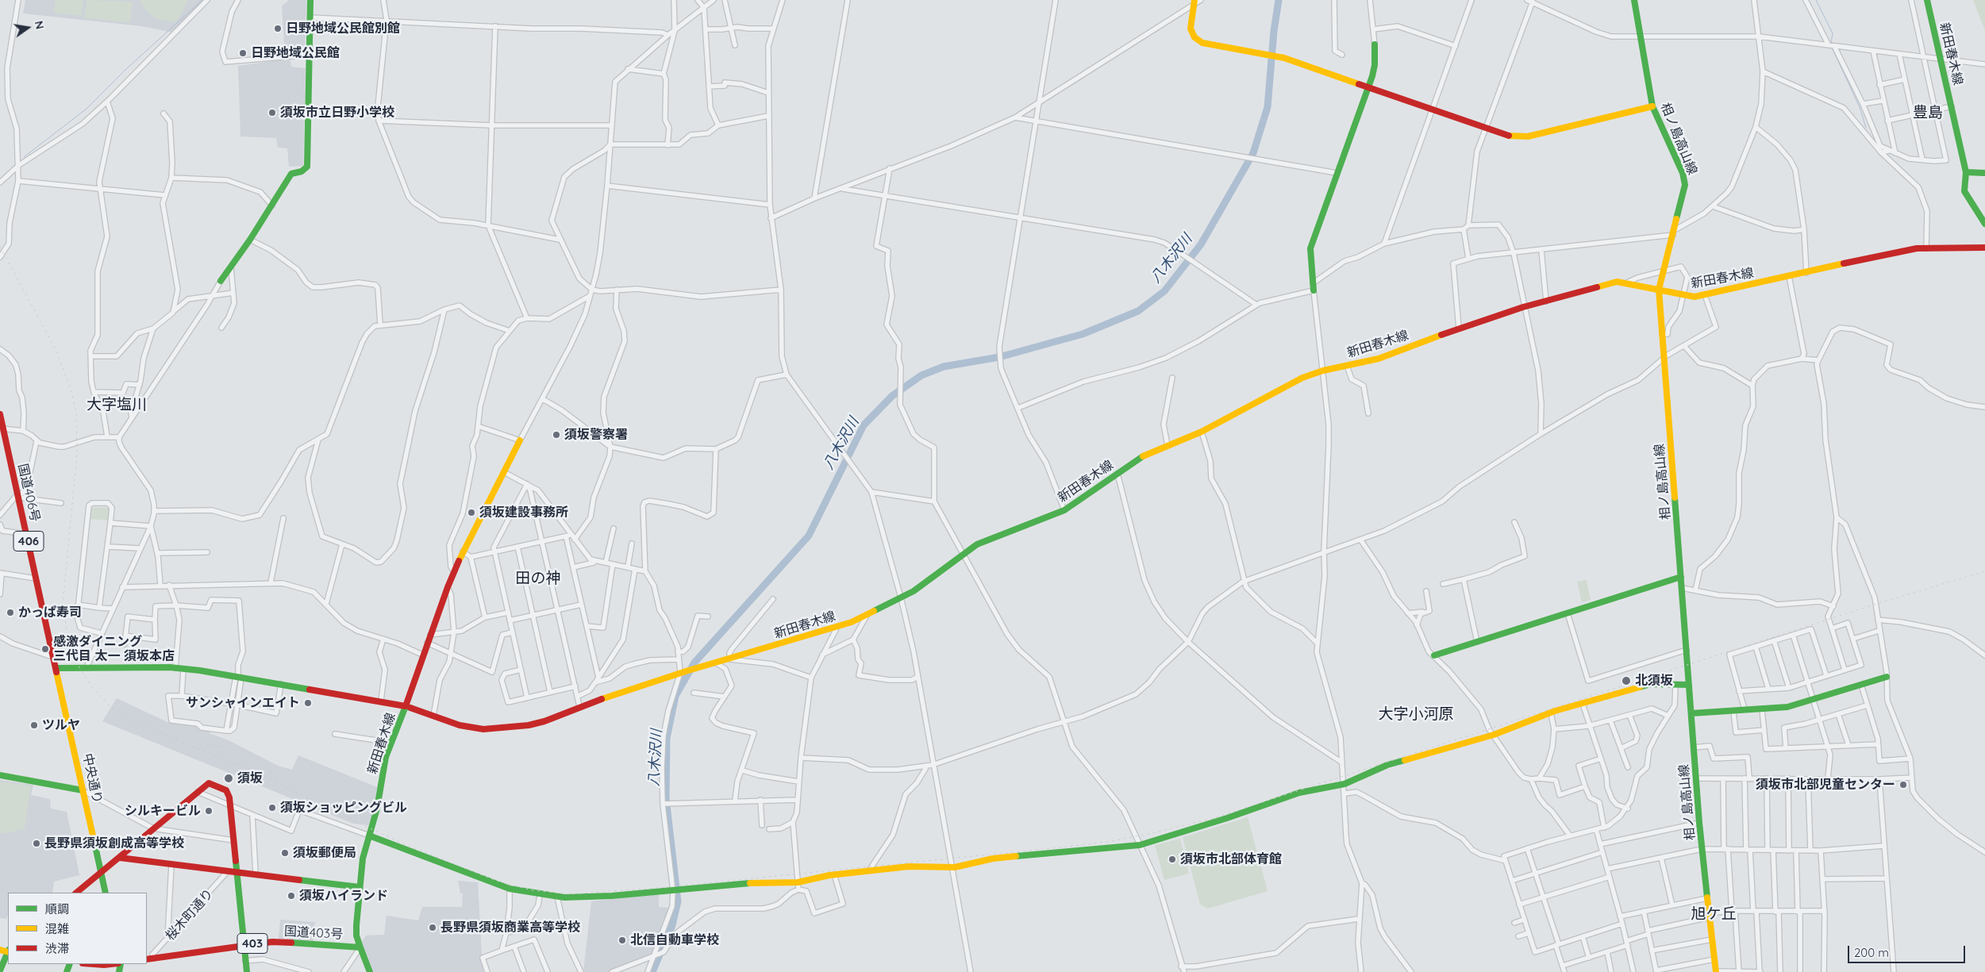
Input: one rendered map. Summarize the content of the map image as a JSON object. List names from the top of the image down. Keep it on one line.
{"streets":{"main road":["新田春木線","相ノ島高山線","国道406号","406","中央通り","国道403号","403"],"street":["桜木町通り"]},"crossings":[["新田春木線","相ノ島高山線"],["新田春木線","国道403号"],["国道406号","中央通り"],["桜木町通り","国道403号"]],"districts":["豊島","大字塩川","田の神","大字小河原","旭ケ丘"],"water":["八木沢川"],"places":["日野地域公民館別館","日野地域公民館","須坂市立日野小学校","須坂警察署","須坂建設事務所","かっぱ寿司","感激ダイニング 三代目 太一 須坂本店","北須坂","サンシャインエイト","ツルヤ","須坂","須坂市北部児童センター","須坂ショッピングビル","シルキービル","長野県須坂創成高等学校","須坂郵便局","須坂市北部体育館","須坂ハイランド","長野県須坂商業高等学校","北信自動車学校"],"legend":["順調","混雑","渋滞"],"scale_bar":"200 m","north":"right"}
